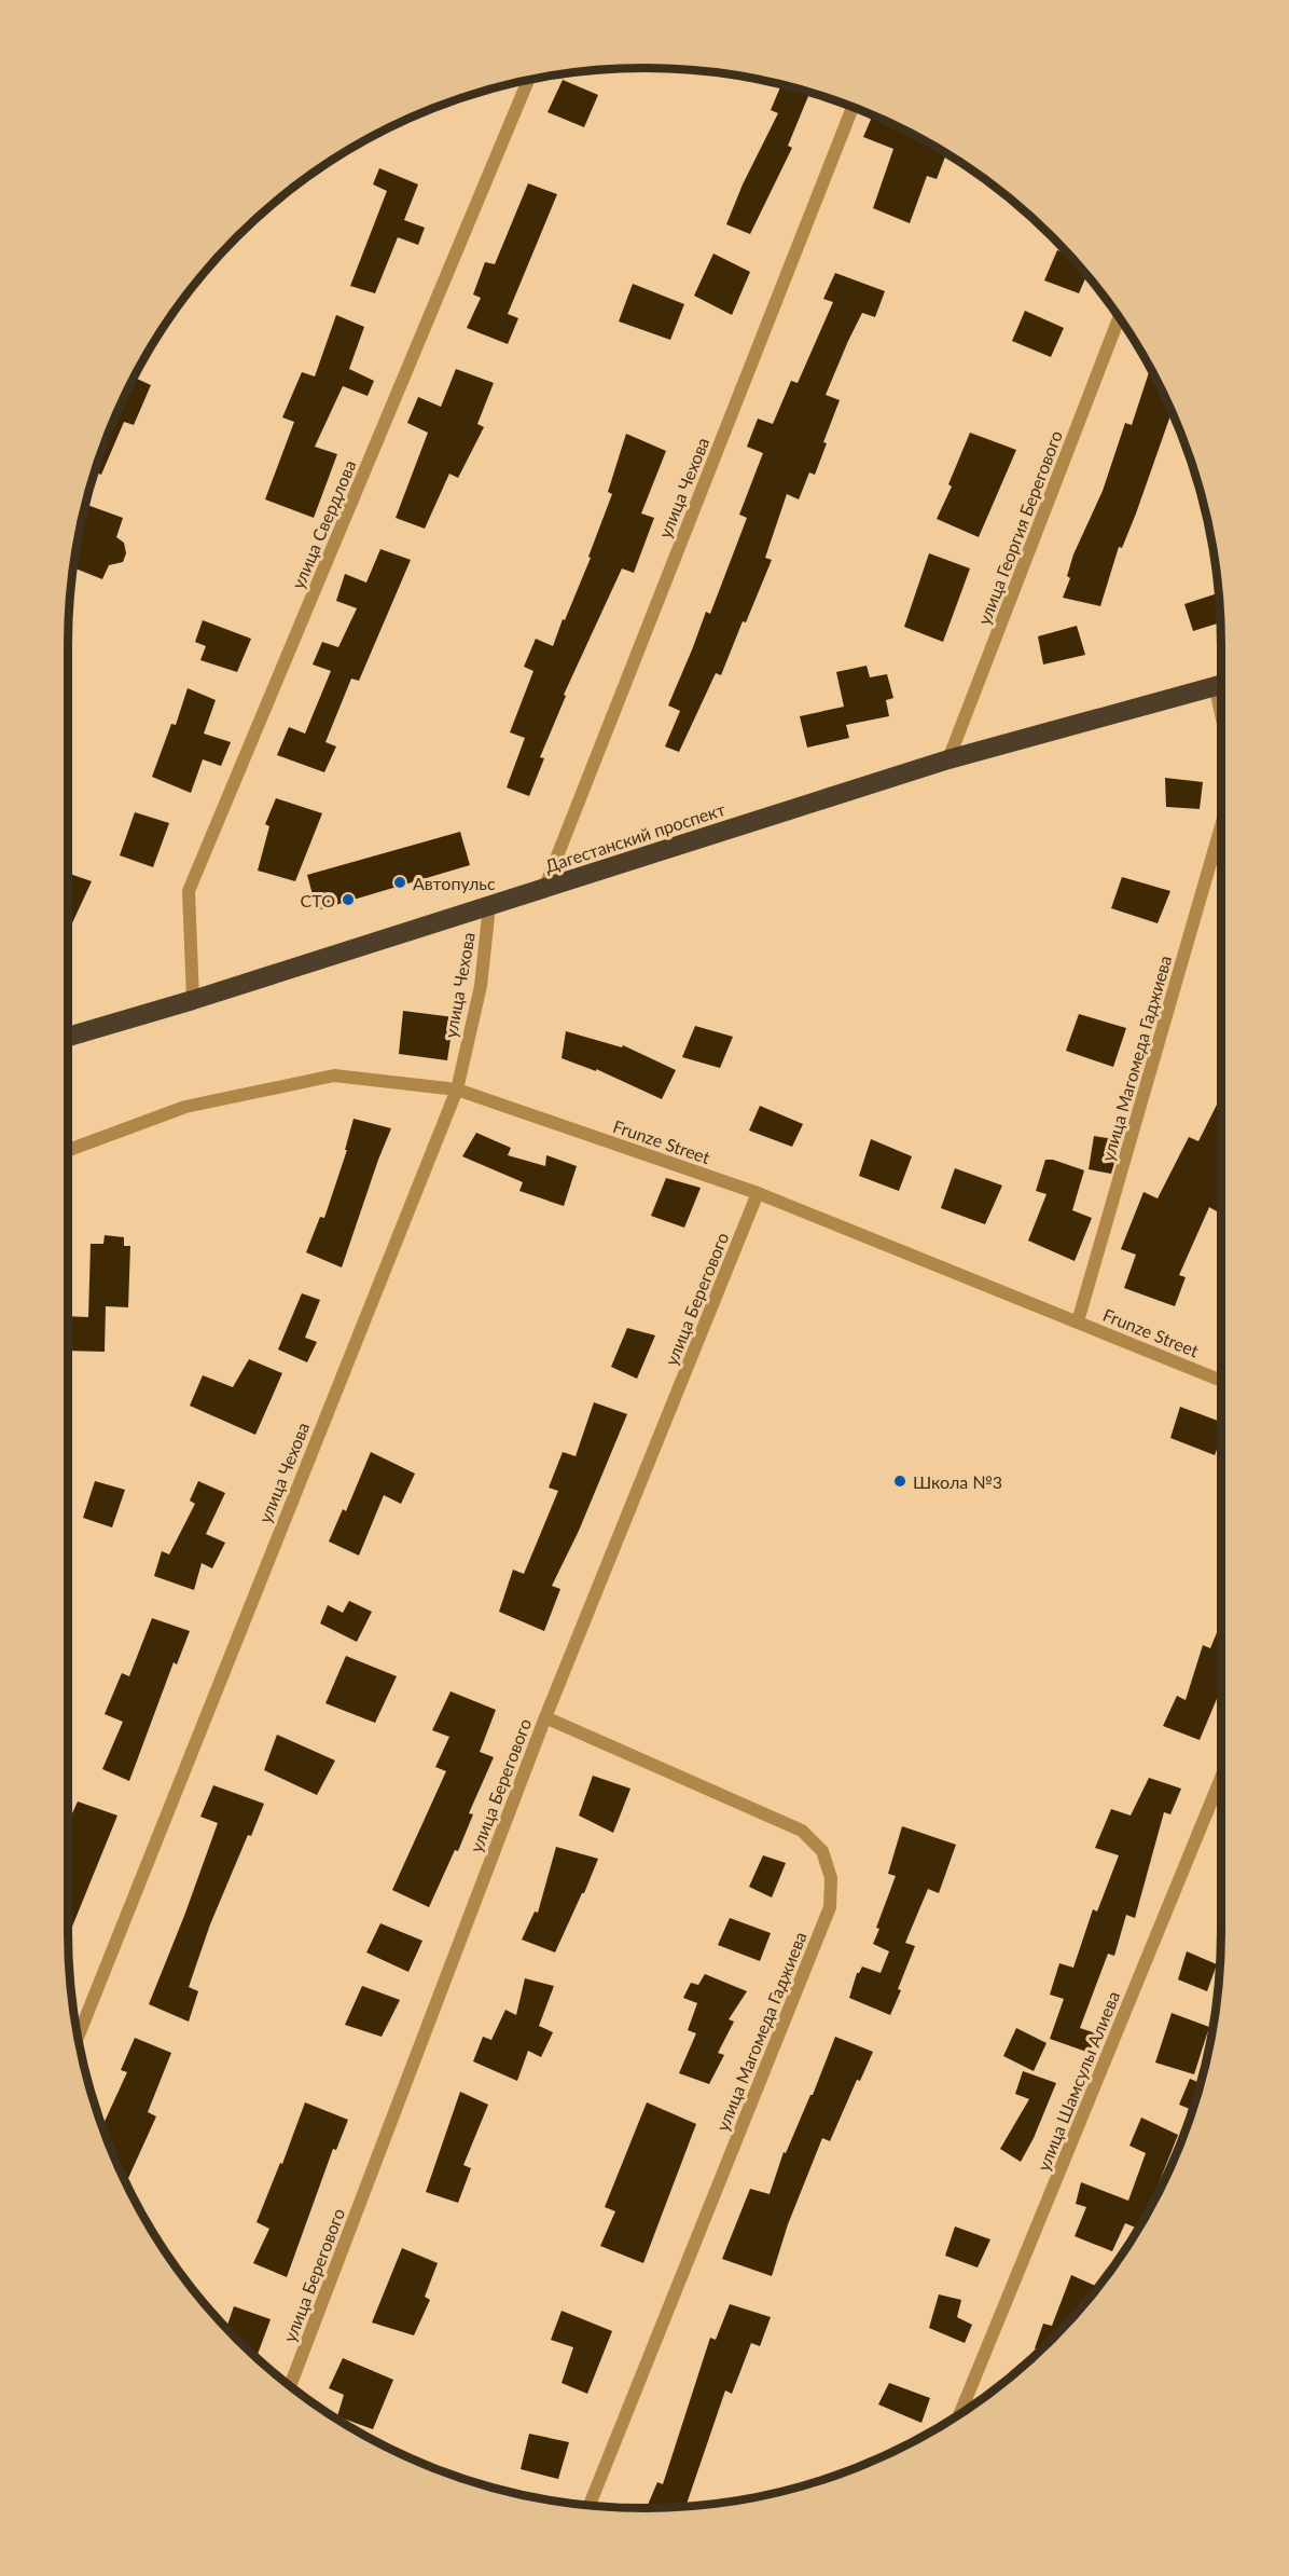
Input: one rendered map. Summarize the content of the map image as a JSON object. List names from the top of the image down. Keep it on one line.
{"streets":{"highway":["Дагестанский проспект"],"street":["улица Чехова","улица Свердлова","улица Георгия Берегового","улица Магомеда Гаджиева","Frunze Street","улица Берегового","улица Шамсулы Алиева"]},"crossings":[["улица Чехова","Дагестанский проспект"],["улица Чехова","Frunze Street"],["улица Свердлова","Дагестанский проспект"],["улица Георгия Берегового","Дагестанский проспект"],["улица Магомеда Гаджиева","Frunze Street"],["улица Магомеда Гаджиева","улица Берегового"],["Frunze Street","улица Берегового"]],"places":["Автопульс","СТО","Школа №3"]}
